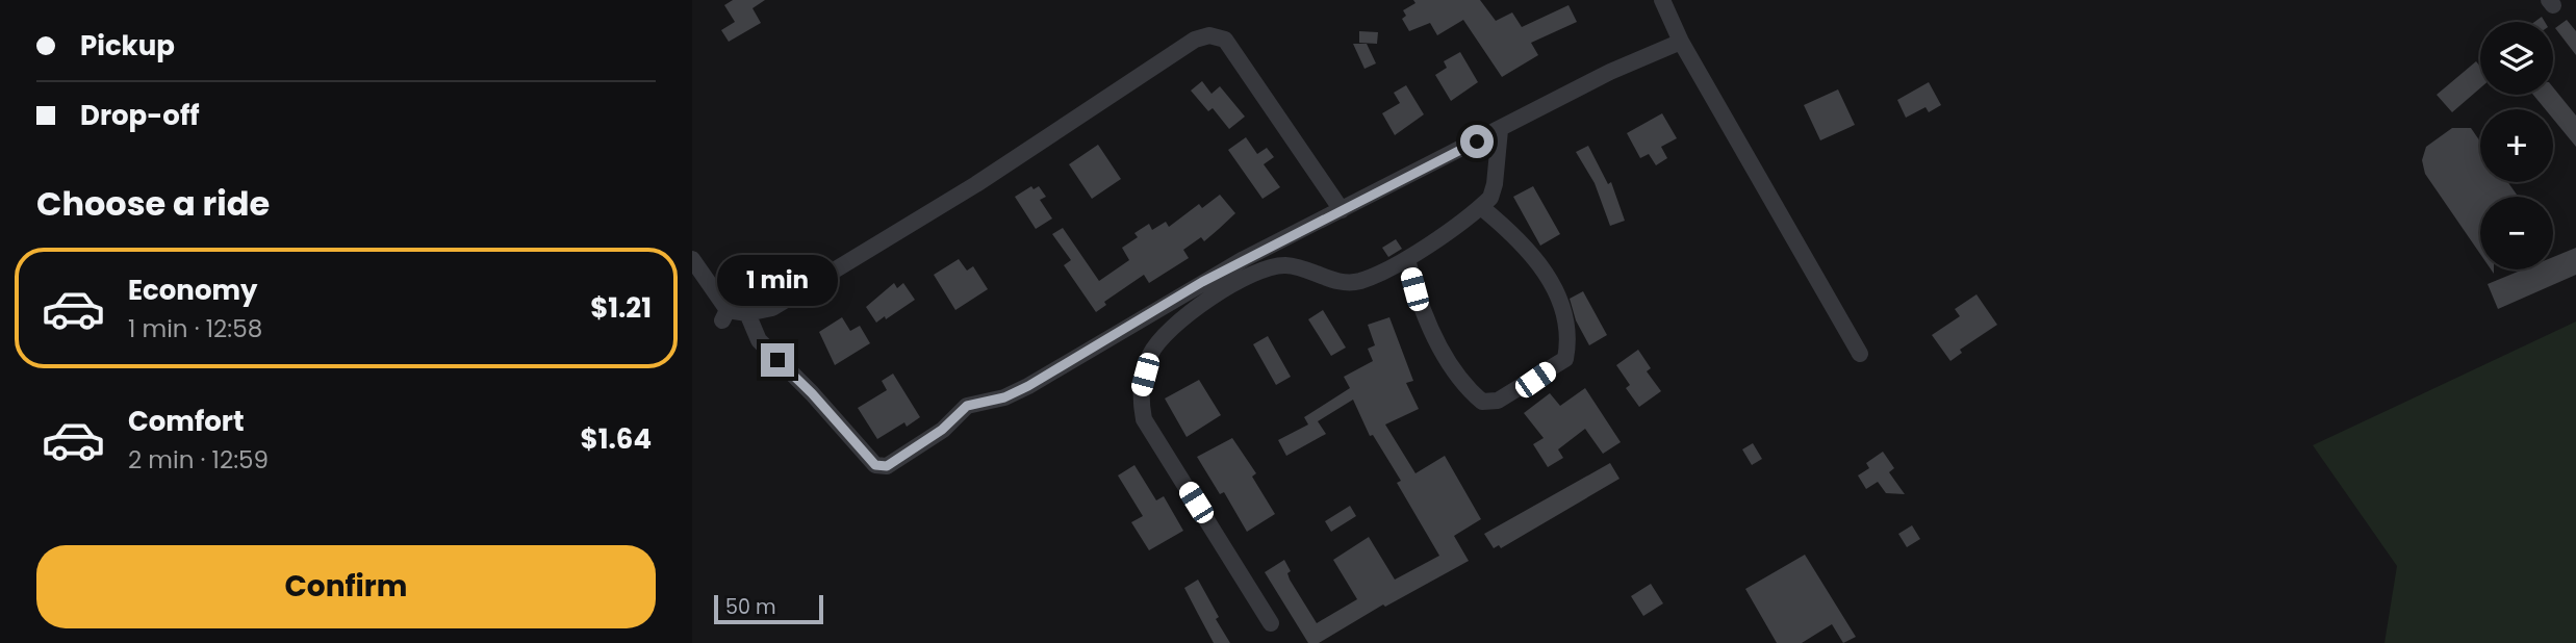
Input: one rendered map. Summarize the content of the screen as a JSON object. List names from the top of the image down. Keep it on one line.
{"scale_bar":"50 m","page":{"banner":["Pickup","Drop-off"],"map_buttons":["+","−"],"heading":"Choose a ride","list":[{"name":"Economy","note":"1 min · 12:58","value":"$1.21"},{"name":"Comfort","note":"2 min · 12:59","value":"$1.64"}],"bubble":"1 min","buttons":"Confirm","scale":"50 m"}}
